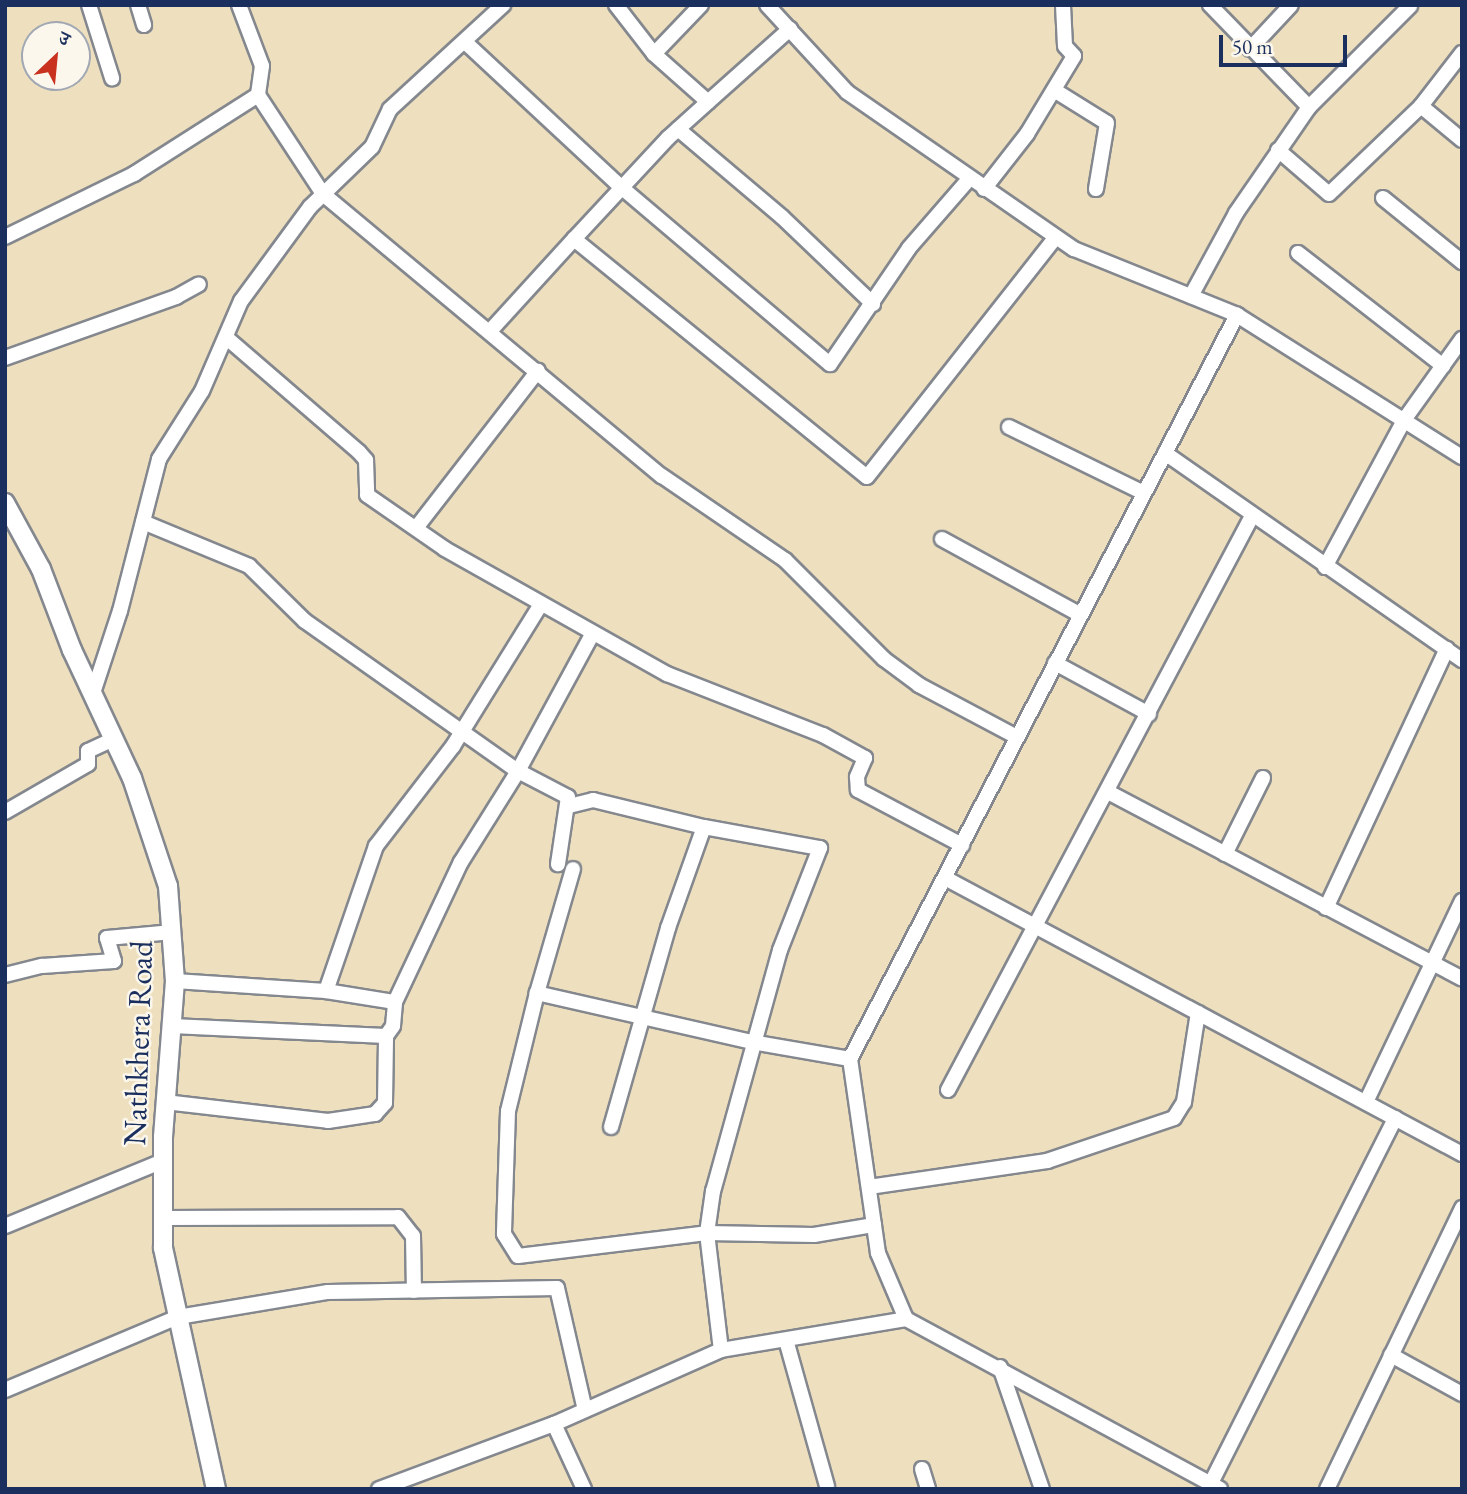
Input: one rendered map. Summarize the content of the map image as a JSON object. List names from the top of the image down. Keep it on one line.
{"streets":{"street":["Nathkhera Road"]},"scale_bar":"50 m","north":"top right"}
